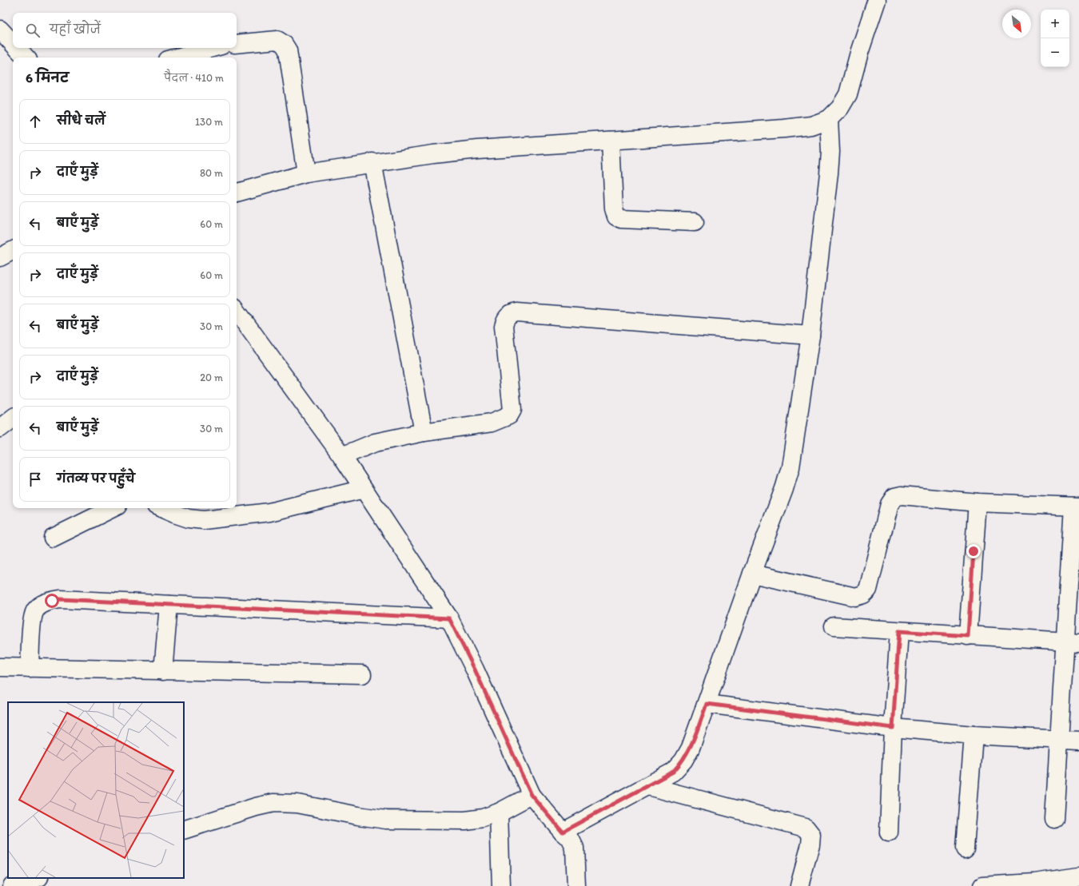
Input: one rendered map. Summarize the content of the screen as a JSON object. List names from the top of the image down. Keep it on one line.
{"north":"bottom right","page":{"map_buttons":["+","−"],"search":"यहाँ खोजें","heading":["6 मिनट","पैदल · 410 m"],"list":[["सीधे चलें","130 m"],["दाएँ मुड़ें","80 m"],["बाएँ मुड़ें","60 m"],["दाएँ मुड़ें","60 m"],["बाएँ मुड़ें","30 m"],["दाएँ मुड़ें","20 m"],["बाएँ मुड़ें","30 m"],"गंतव्य पर पहुँचे"]}}
